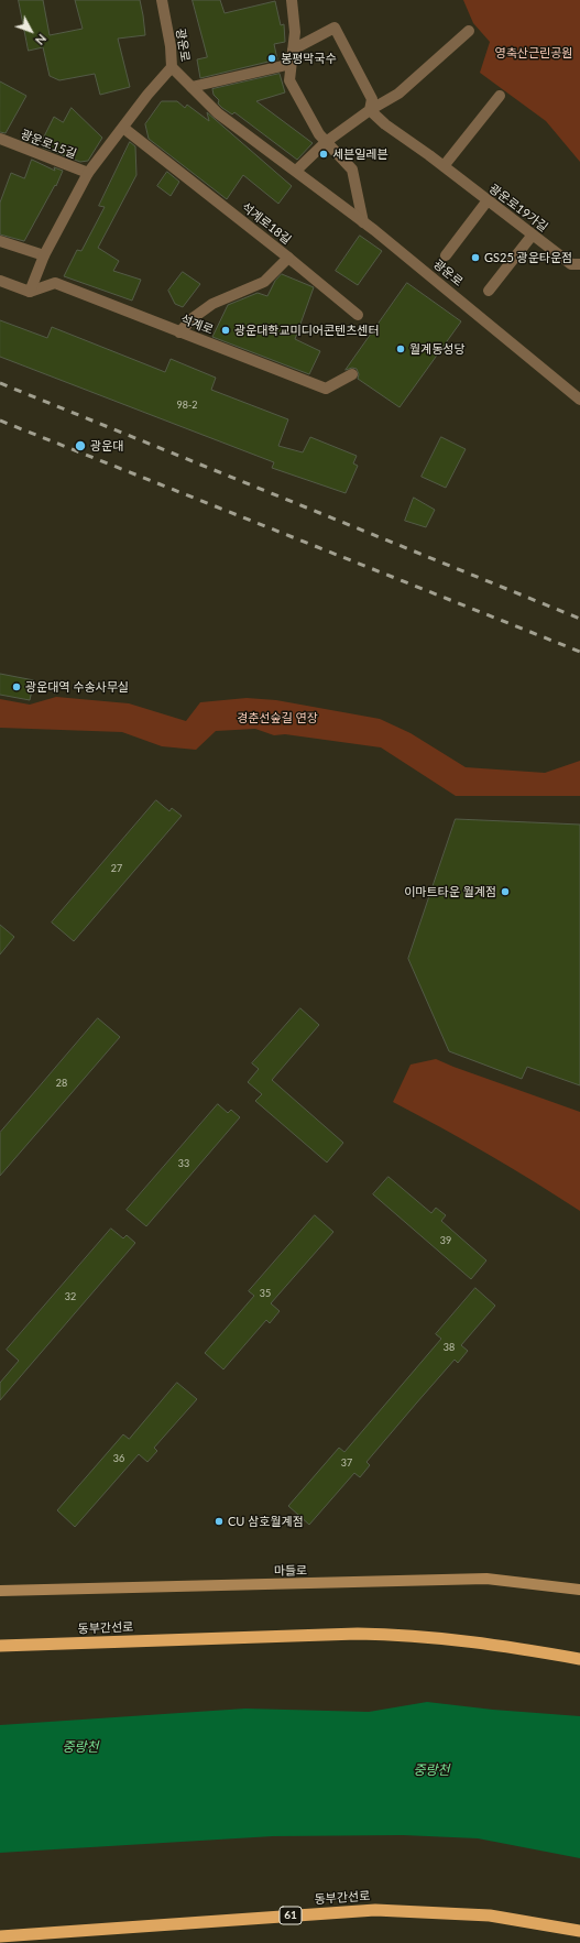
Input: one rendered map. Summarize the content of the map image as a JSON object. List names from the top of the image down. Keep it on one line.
{"streets":{"highway":["동부간선로","61"],"main road":["마들로"],"street":["광운로","광운로15길","광운로19가길","석계로18길","석계로"]},"crossings":[["석계로18길","석계로"]],"water":["중랑천"],"parks":["영축산근린공원","경춘선숲길 연장"],"places":["봉평막국수","세븐일레븐","GS25 광운타운점","광운대학교미디어콘텐츠센터","월계동성당","광운대","광운대역 수송사무실","이마트타운 월계점","CU 삼호월계점"],"house_numbers":["98-2","27","28","33","39","35","32","38","36","37"],"north":"bottom right"}
